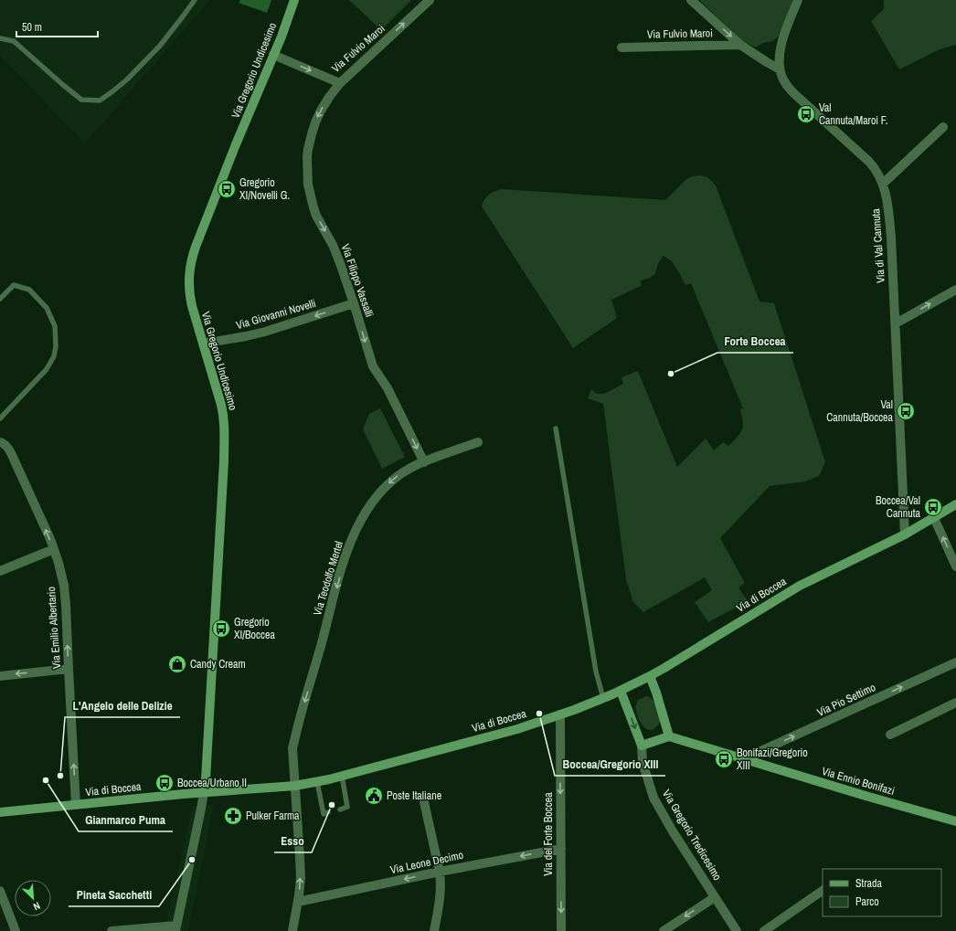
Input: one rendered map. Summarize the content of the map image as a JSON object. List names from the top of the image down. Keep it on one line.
{"streets":{"street":["Via Fulvio Maroi","Via Gregorio Undicesimo","Via di Val Cannuta","Via Filippo Vassalli","Via Giovanni Novelli","Via Teodolfo Mertel","Via di Boccea","Via Emilio Albertario","Via Pio Settimo","Via Ennio Bonifazi","Via del Forte Boccea","Via Gregorio Tredicesimo","Via Leone Decimo"]},"crossings":[["Via Fulvio Maroi","Via Gregorio Undicesimo"],["Via Fulvio Maroi","Via di Val Cannuta"],["Via Fulvio Maroi","Via Filippo Vassalli"],["Via Gregorio Undicesimo","Via Giovanni Novelli"],["Via Gregorio Undicesimo","Via di Boccea"],["Via di Val Cannuta","Via di Boccea"],["Via Filippo Vassalli","Via Giovanni Novelli"],["Via Filippo Vassalli","Via Teodolfo Mertel"],["Via Teodolfo Mertel","Via di Boccea"],["Via Teodolfo Mertel","Via Leone Decimo"],["Via di Boccea","Via Emilio Albertario"],["Via di Boccea","Via del Forte Boccea"],["Via Pio Settimo","Via Ennio Bonifazi"],["Via del Forte Boccea","Via Leone Decimo"]],"one_way":["Via Filippo Vassalli","Via Giovanni Novelli","Via Emilio Albertario","Via del Forte Boccea","Via Leone Decimo"],"places":{"bus stop":["Val Cannuta/Maroi F.","Gregorio XI/Novelli G.","Val Cannuta/Boccea","Boccea/Val Cannuta","Gregorio XI/Boccea","Bonifazi/Gregorio XIII","Boccea/Urbano II"],"other":["Forte Boccea","Boccea/Gregorio XIII","L'Angelo delle Delizie","Gianmarco Puma","Esso","Pineta Sacchetti"],"shop":["Candy Cream"],"public building":["Poste Italiane"],"pharmacy":["Pulker Farma"]},"legend":["Strada","Parco"],"scale_bar":"50 m","north":"bottom right"}
